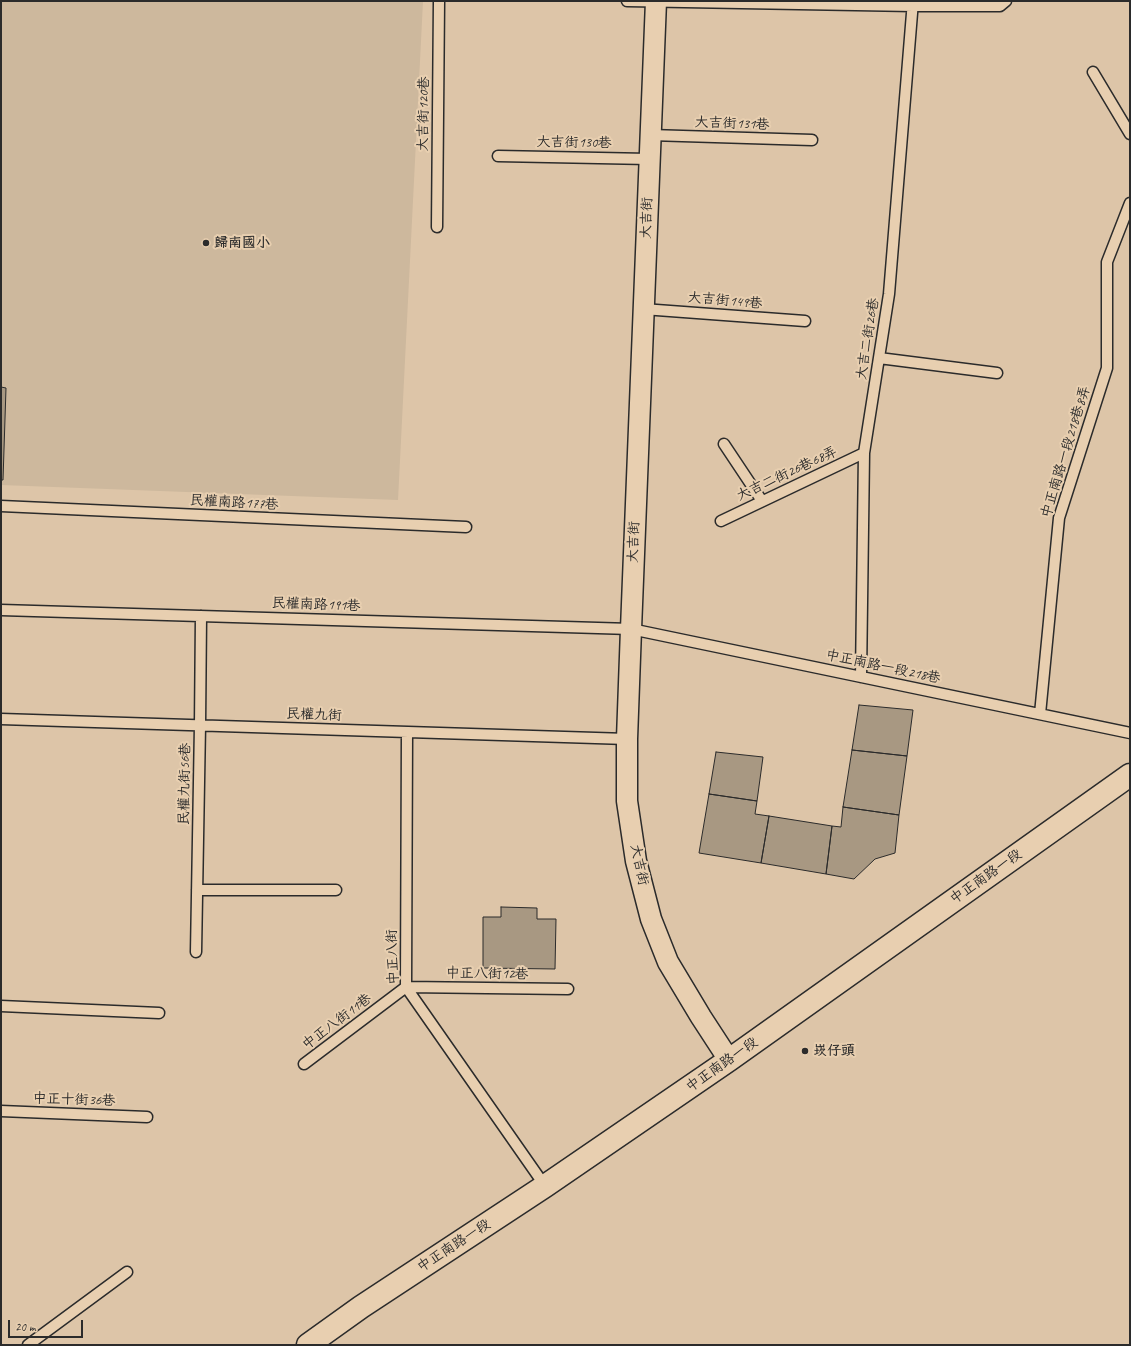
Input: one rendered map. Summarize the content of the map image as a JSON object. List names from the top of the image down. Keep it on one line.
{"streets":{"street":["大吉街","中正南路一段"],"lane":["大吉街120巷","大吉街131巷","大吉街130巷","大吉街149巷","大吉二街26巷","中正南路一段218巷8弄","大吉二街26巷68弄","民權南路177巷","民權南路191巷","中正南路一段218巷","民權九街","民權九街56巷","中正八街","中正八街12巷","中正八街11巷","中正十街36巷"]},"crossings":[["大吉街131巷","大吉街"],["大吉街130巷","大吉街"],["大吉街","大吉街149巷"],["大吉街","民權南路191巷"],["大吉街","中正南路一段218巷"],["大吉街","民權九街"],["大吉街","中正南路一段"],["大吉二街26巷","大吉二街26巷68弄"],["大吉二街26巷","中正南路一段218巷"],["中正南路一段218巷8弄","中正南路一段218巷"],["民權南路191巷","中正南路一段218巷"],["民權南路191巷","民權九街56巷"],["民權九街","民權九街56巷"],["民權九街","中正八街"],["中正南路一段","中正八街"],["中正八街","中正八街12巷"],["中正八街","中正八街11巷"],["中正八街12巷","中正八街11巷"]],"places":["歸南國小","崁仔頭"],"scale_bar":"20 m"}
